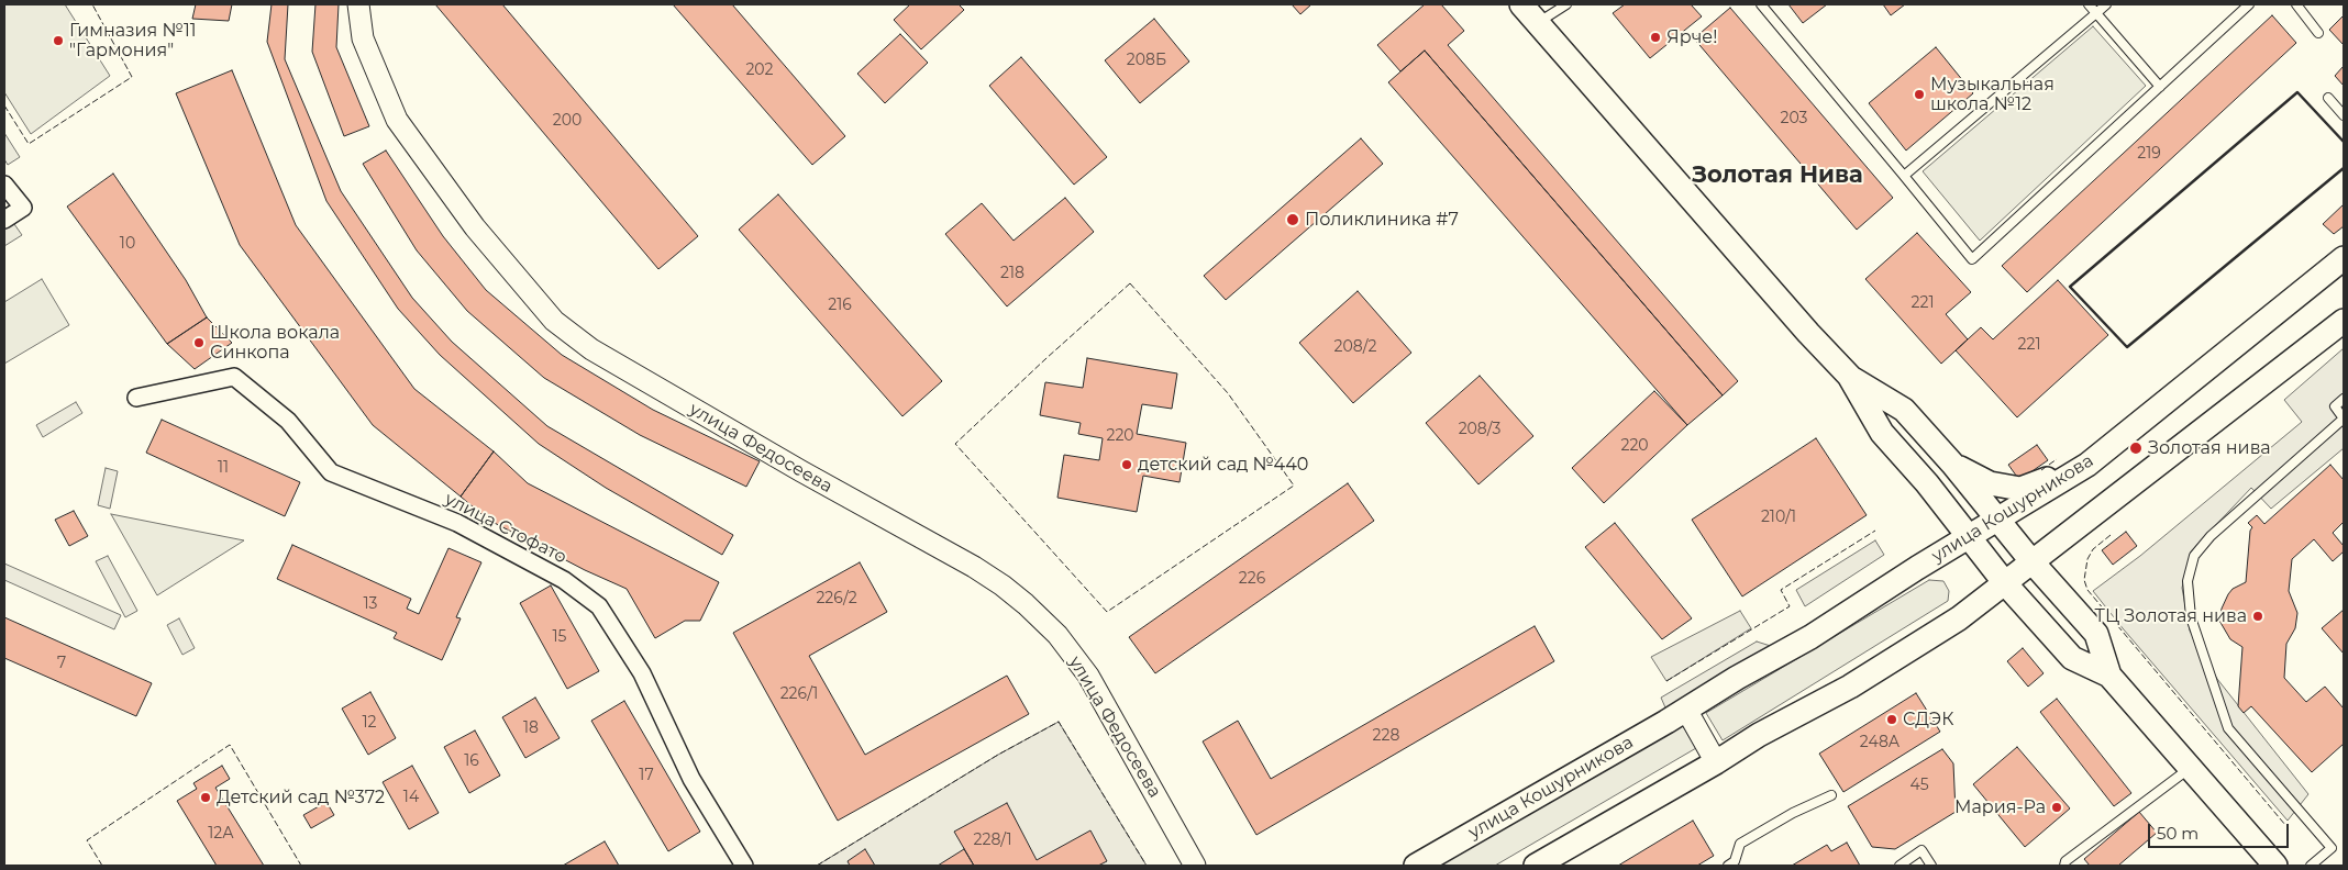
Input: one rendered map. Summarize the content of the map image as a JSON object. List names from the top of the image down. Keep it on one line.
{"streets":{"main road":["улица Кошурникова"],"street":["улица Федосеева","улица Стофато"]},"districts":["Золотая Нива"],"places":["Ярче!","Гимназия №11 \"Гармония\"","Музыкальная школа №12","Поликлиника #7","Школа вокала Синкопа","Золотая нива","детский сад №440","ТЦ Золотая нива","СДЭК","Детский сад №372","Мария-Ра"],"house_numbers":["208Б","202","203","200","219","10","218","221","216","221","208/2","208/3","220","220","11","210/1","226","226/2","13","15","7","226/1","12","18","228","248А","16","17","45","14","12А","228/1"],"scale_bar":"50 m"}
